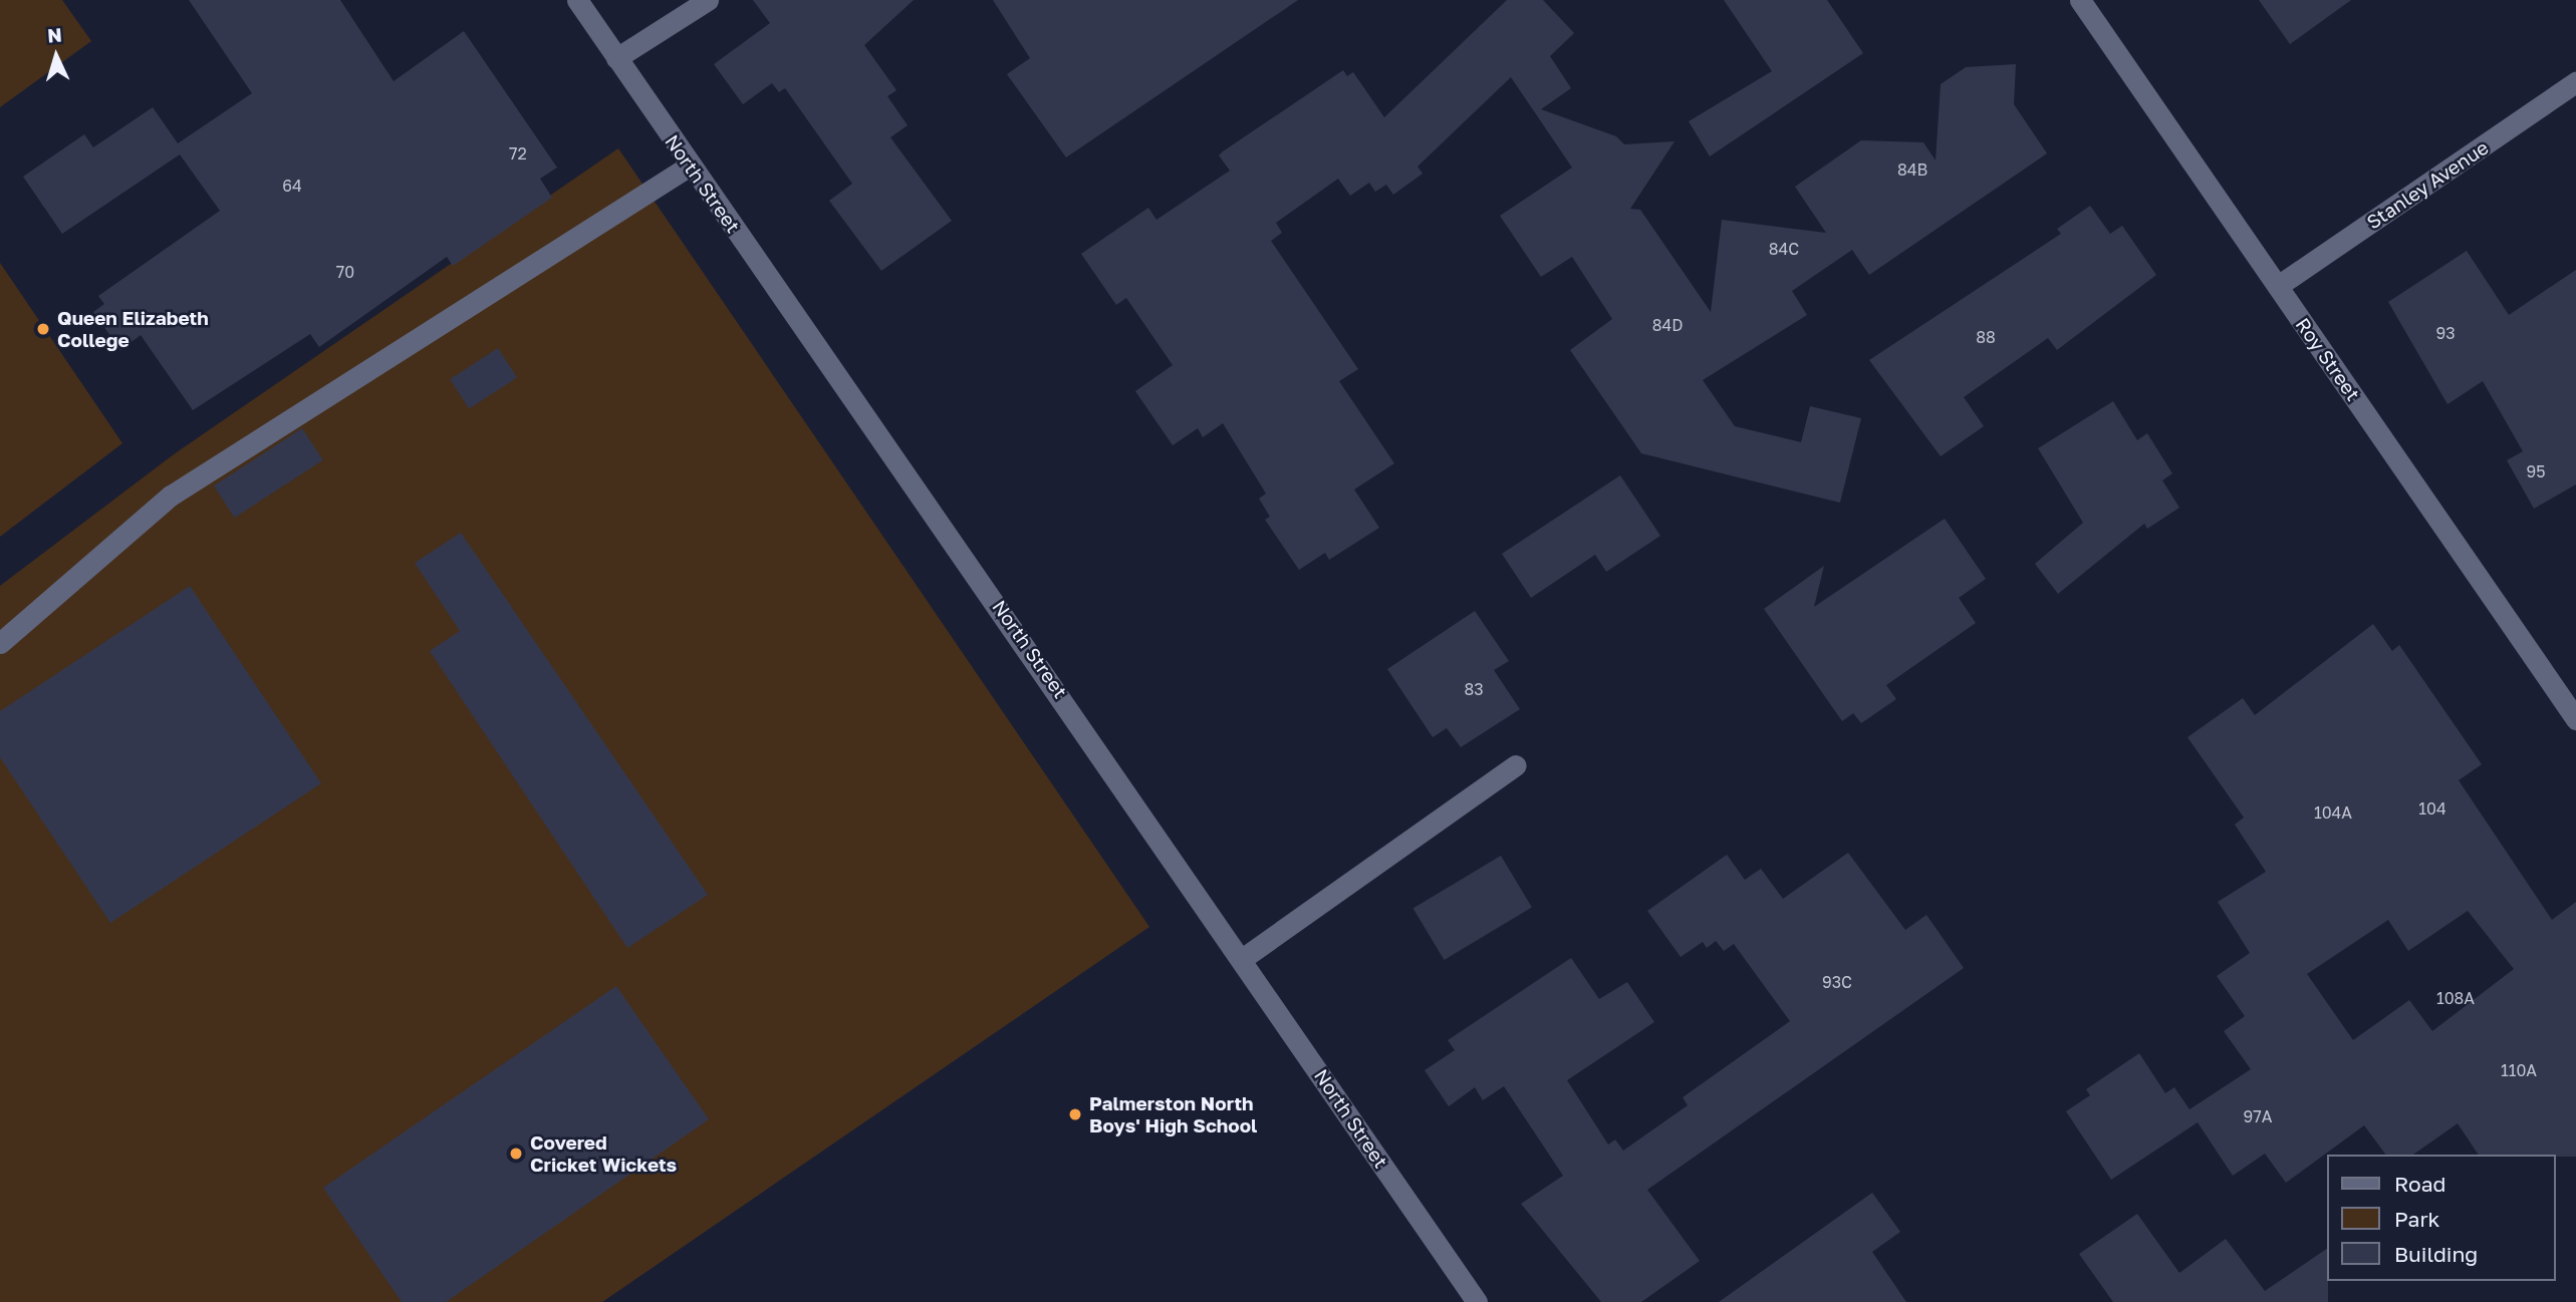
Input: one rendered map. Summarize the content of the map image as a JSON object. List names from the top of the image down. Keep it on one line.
{"streets":{"street":["North Street","Stanley Avenue","Roy Street"]},"crossings":[["Stanley Avenue","Roy Street"]],"places":["Queen Elizabeth College","Palmerston North Boys' High School","Covered Cricket Wickets"],"house_numbers":["72","84B","64","84C","70","84D","93","88","95","83","104","104A","93C","108A","110A","97A"],"legend":["Road","Park","Building"],"north":"top"}
